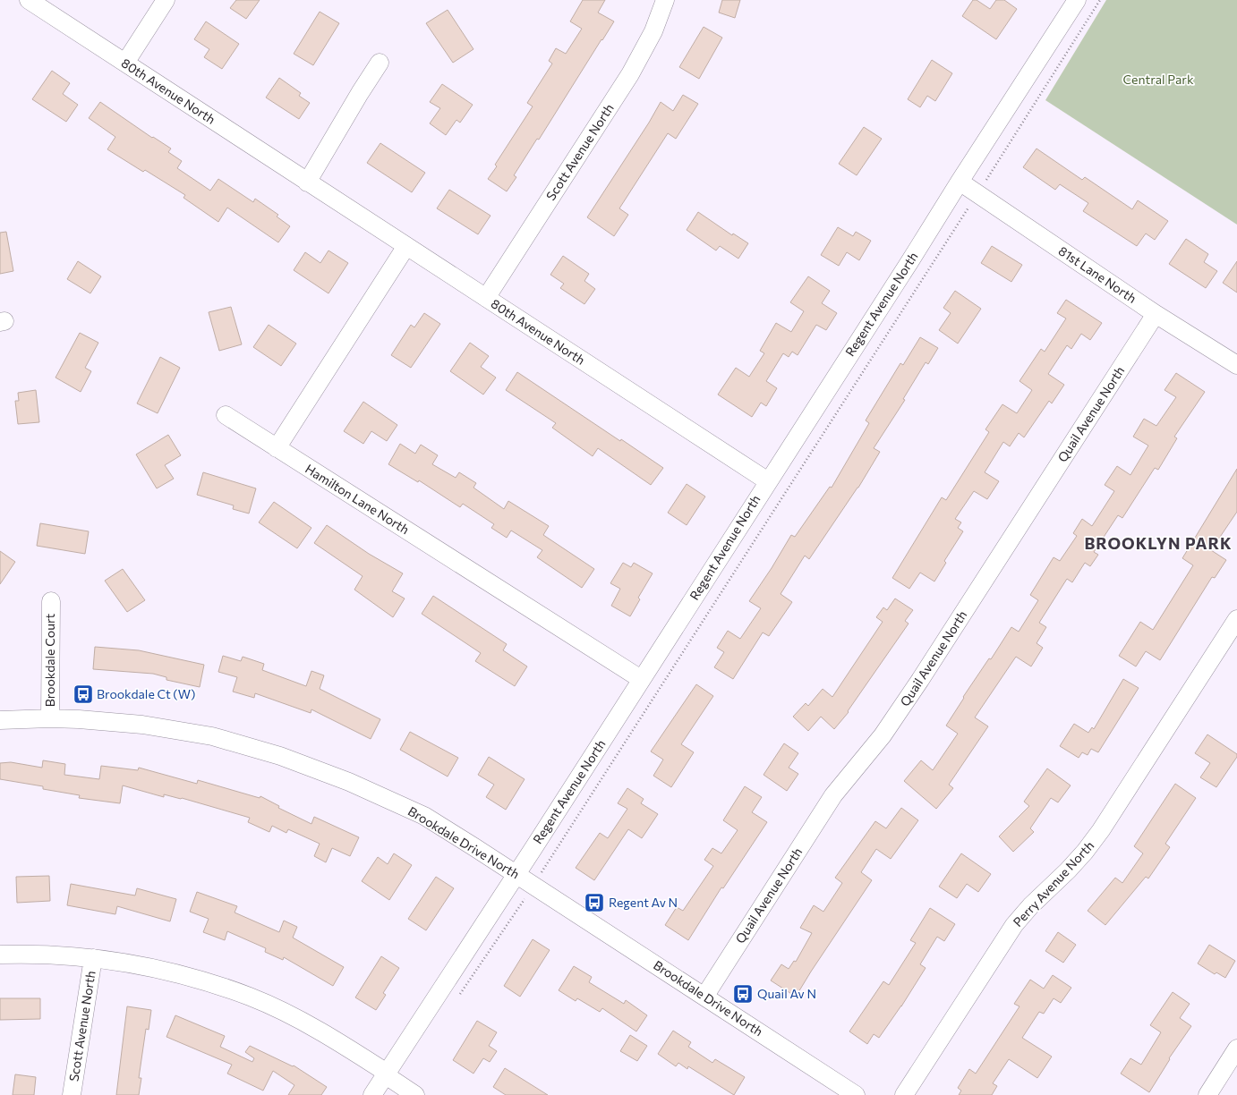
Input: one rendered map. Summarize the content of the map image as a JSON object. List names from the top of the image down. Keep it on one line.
{"streets":{"street":["80th Avenue North","Scott Avenue North","81st Lane North","Regent Avenue North","Quail Avenue North","Hamilton Lane North","Brookdale Court","Brookdale Drive North","Perry Avenue North"]},"crossings":[["80th Avenue North","Scott Avenue North"],["80th Avenue North","Regent Avenue North"],["81st Lane North","Regent Avenue North"],["81st Lane North","Quail Avenue North"],["Regent Avenue North","Hamilton Lane North"],["Regent Avenue North","Brookdale Drive North"],["Quail Avenue North","Brookdale Drive North"],["Brookdale Court","Brookdale Drive North"]],"districts":["BROOKLYN PARK"],"parks":["Central Park"],"places":{"bus stop":["Brookdale Ct (W)","Regent Av N","Quail Av N"]}}
